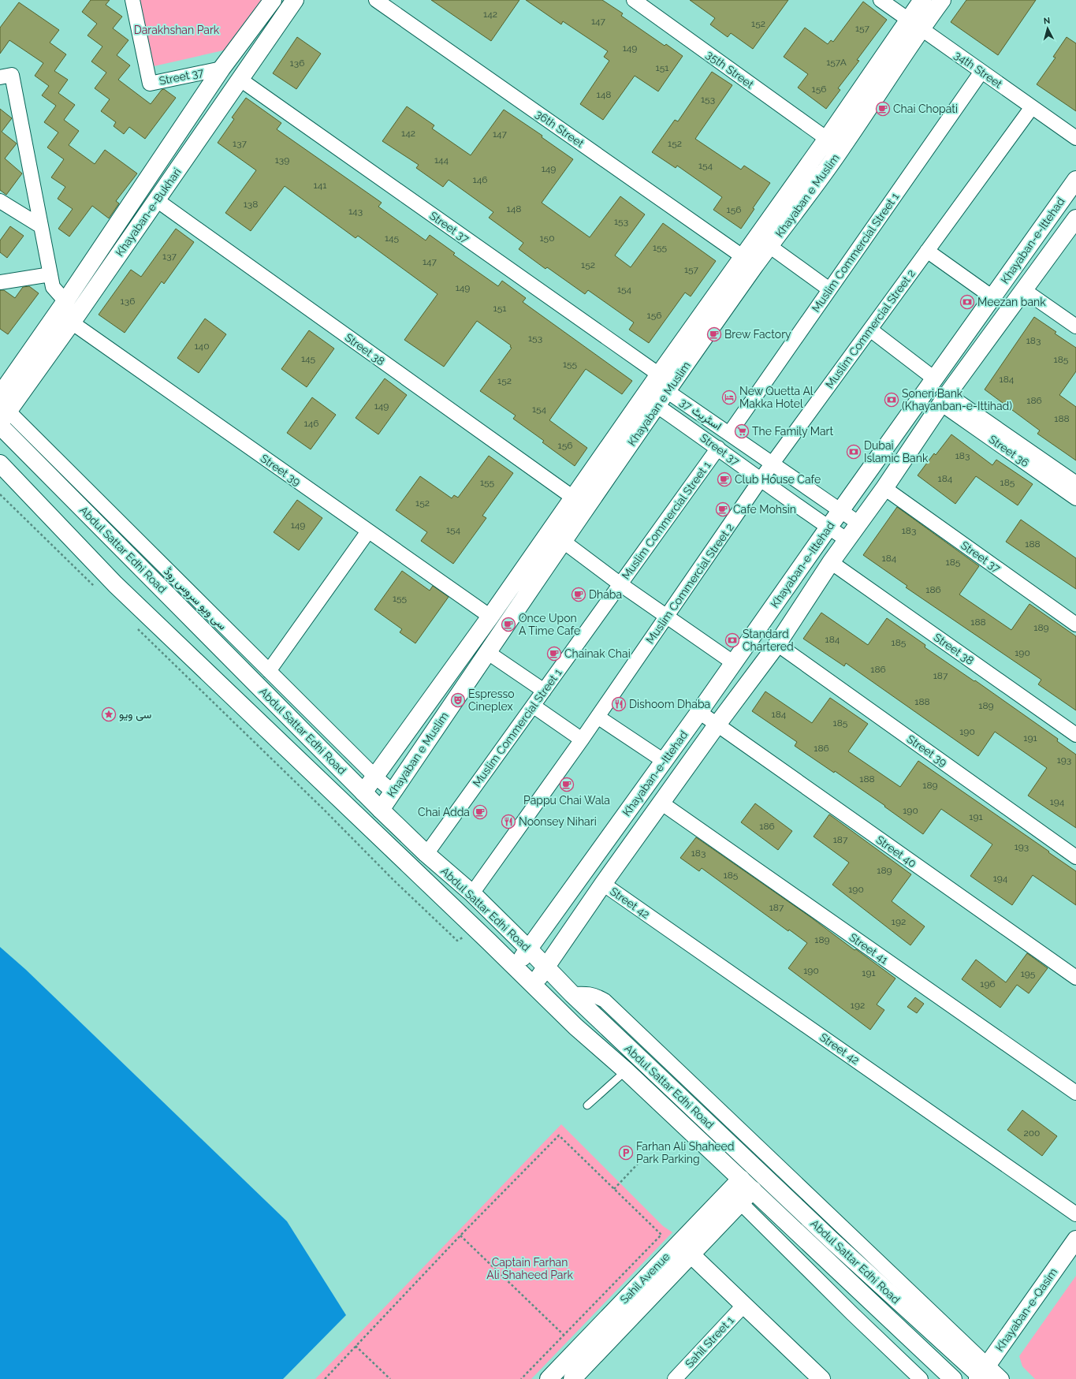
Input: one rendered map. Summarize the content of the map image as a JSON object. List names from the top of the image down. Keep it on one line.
{"streets":{"main road":["Khayaban e Muslim","Khayaban-e-Bukhari","Khayaban-e-Ittehad","Abdul Sattar Edhi Road","Sahil Avenue","Khayaban-e-Qasim"],"street":["35th Street","34th Street","Street 37","36th Street","Muslim Commercial Street 1","Muslim Commercial Street 2","Street 38","اسٹریٹ 37","Street 36","Street 39","سی ویو سروس روڈ","Street 40","Street 42","Street 41","Sahil Street 1"]},"crossings":[["35th Street","Khayaban e Muslim"],["34th Street","Khayaban e Muslim"],["34th Street","Muslim Commercial Street 1"],["34th Street","Muslim Commercial Street 2"],["Street 37","Khayaban e Muslim"],["Street 37","Khayaban-e-Bukhari"],["Street 37","Khayaban-e-Ittehad"],["Street 37","Muslim Commercial Street 1"],["Street 37","Muslim Commercial Street 2"],["36th Street","Khayaban e Muslim"],["Khayaban e Muslim","Street 38"],["Khayaban e Muslim","اسٹریٹ 37"],["Khayaban e Muslim","Street 39"],["Khayaban e Muslim","Abdul Sattar Edhi Road"],["Khayaban e Muslim","سی ویو سروس روڈ"],["Khayaban-e-Bukhari","Street 38"],["Khayaban-e-Bukhari","Street 39"],["Khayaban-e-Bukhari","Abdul Sattar Edhi Road"],["Khayaban-e-Bukhari","سی ویو سروس روڈ"],["Khayaban-e-Ittehad","Street 38"],["Khayaban-e-Ittehad","اسٹریٹ 37"],["Khayaban-e-Ittehad","Street 36"],["Khayaban-e-Ittehad","Street 39"],["Khayaban-e-Ittehad","Abdul Sattar Edhi Road"],["Khayaban-e-Ittehad","Street 40"],["Khayaban-e-Ittehad","Street 42"],["Khayaban-e-Ittehad","Street 41"],["Muslim Commercial Street 1","اسٹریٹ 37"],["Muslim Commercial Street 1","Abdul Sattar Edhi Road"],["Muslim Commercial Street 2","اسٹریٹ 37"],["Muslim Commercial Street 2","Abdul Sattar Edhi Road"],["Abdul Sattar Edhi Road","سی ویو سروس روڈ"],["Abdul Sattar Edhi Road","Sahil Avenue"],["Abdul Sattar Edhi Road","Khayaban-e-Qasim"]],"parks":["Darakhshan Park","Captain Farhan Ali Shaheed Park"],"places":{"cafe":["Chai Chopati","Brew Factory","Club House Cafe","Cafe Mohsin","Dhaba","Once Upon A Time Cafe","Chainak Chai","Pappu Chai Wala","Chai Adda"],"bank":["Meezan bank","Soneri Bank (Khayanban-e-Ittihad)","Dubai Islamic Bank","Standard Chartered"],"hotel":["New Quetta Al Makka Hotel"],"supermarket":["The Family Mart"],"theatre":["Espresso Cineplex"],"restaurant":["Dishoom Dhaba","Noonsey Nihari"],"place":["سی ویو"],"parking":["Farhan Ali Shaheed Park Parking"]},"house_numbers":["142","147","152","157","149","157A","136","151","156","148","153","142","147","137","152","139","144","154","149","146","141","138","148","156","143","153","145","150","155","137","147","152","157","149","154","136","151","156","153","183","140","145","185","155","184","152","186","149","154","188","146","156","183","184","155","185","152","149","154","183","188","184","185","186","155","188","189","184","185","190","186","187","188","189","184","185","190","191","186","193","188","189","194","190","191","186","187","193","183","189","185","194","190","187","192","189","190","191","195","196","192","200"],"north":"top"}
